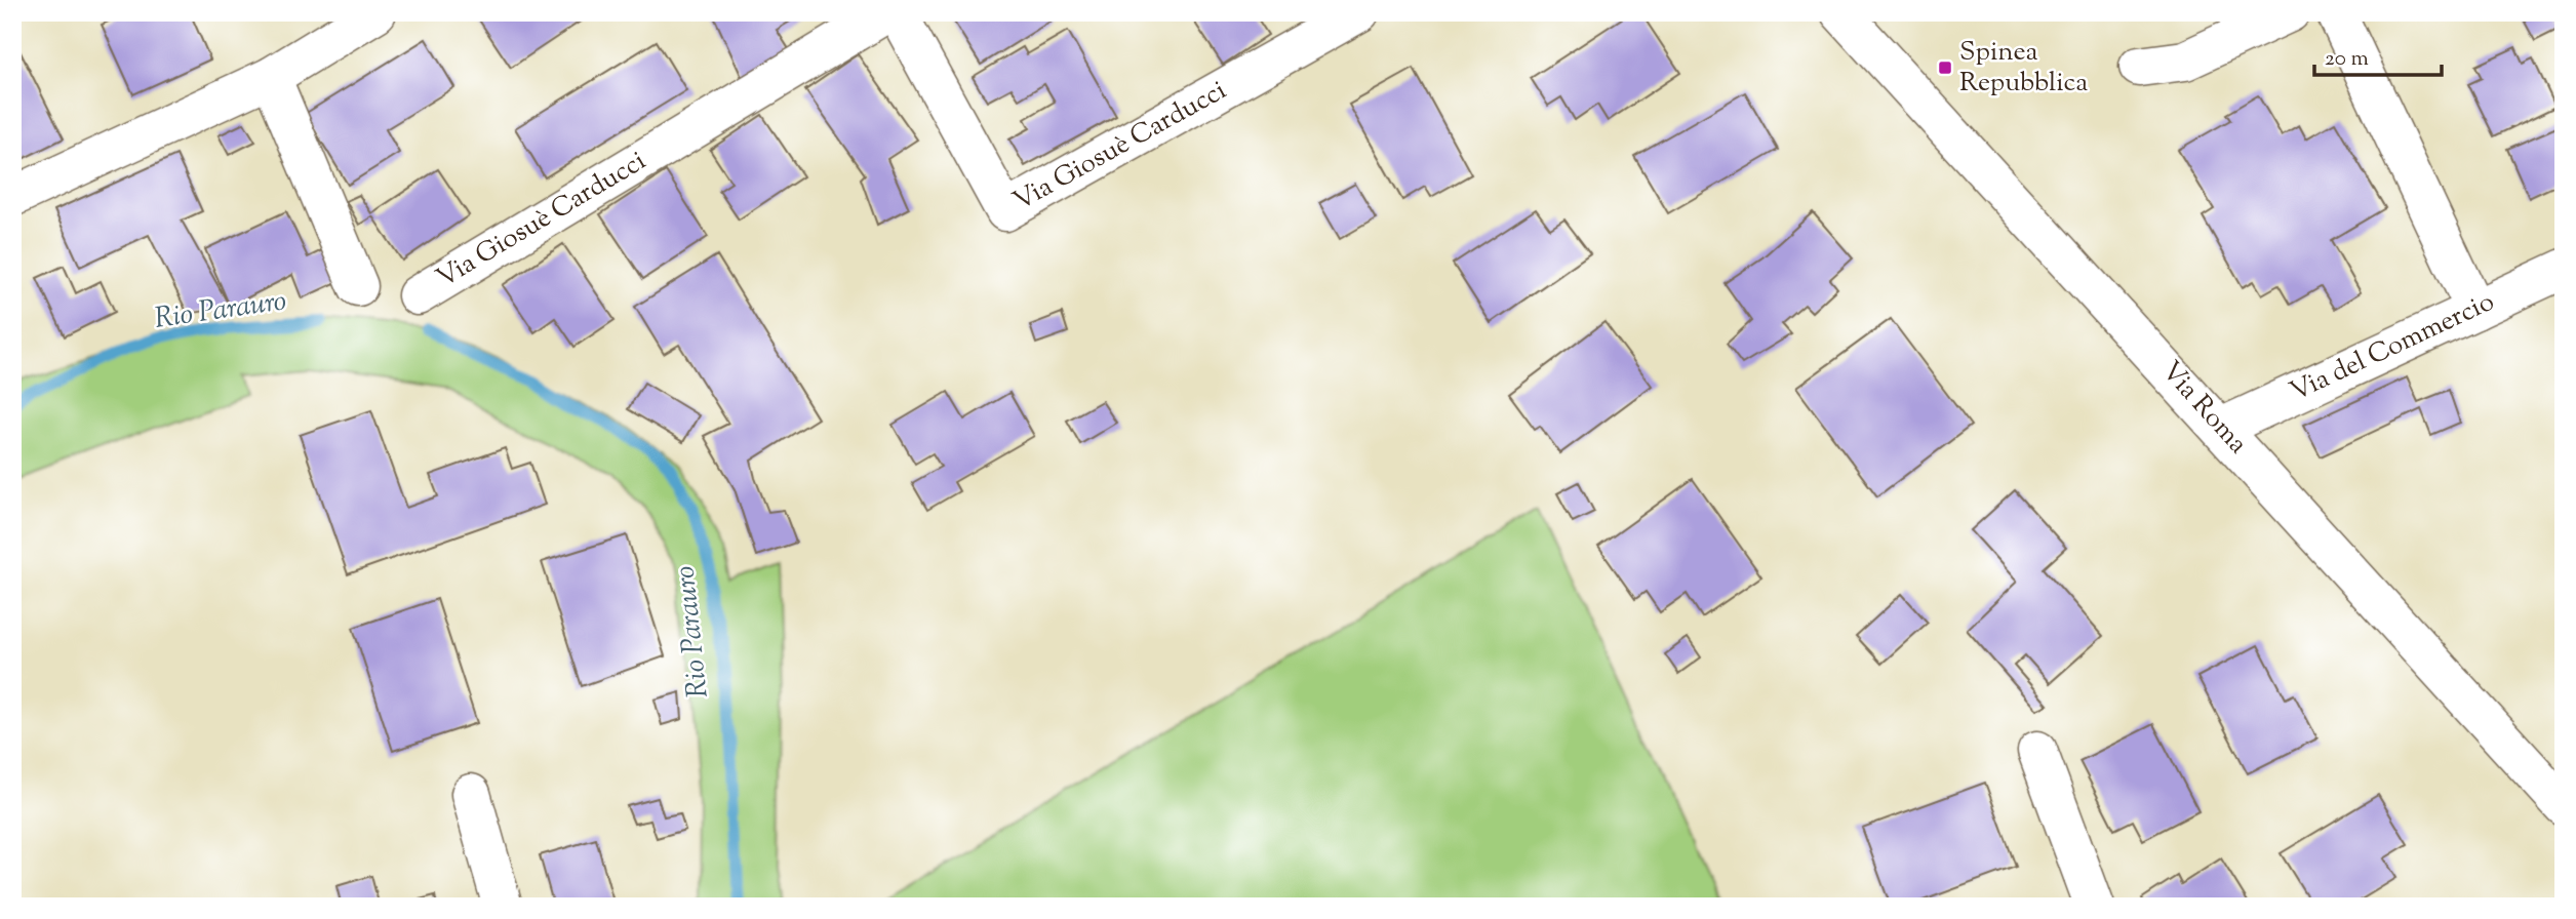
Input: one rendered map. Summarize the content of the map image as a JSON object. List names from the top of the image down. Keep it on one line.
{"streets":{"street":["Via Giosuè Carducci","Via del Commercio","Via Roma"]},"crossings":[["Via del Commercio","Via Roma"]],"water":["Rio Parauro"],"places":{"transit":["Spinea Repubblica"]},"scale_bar":"20 m"}
